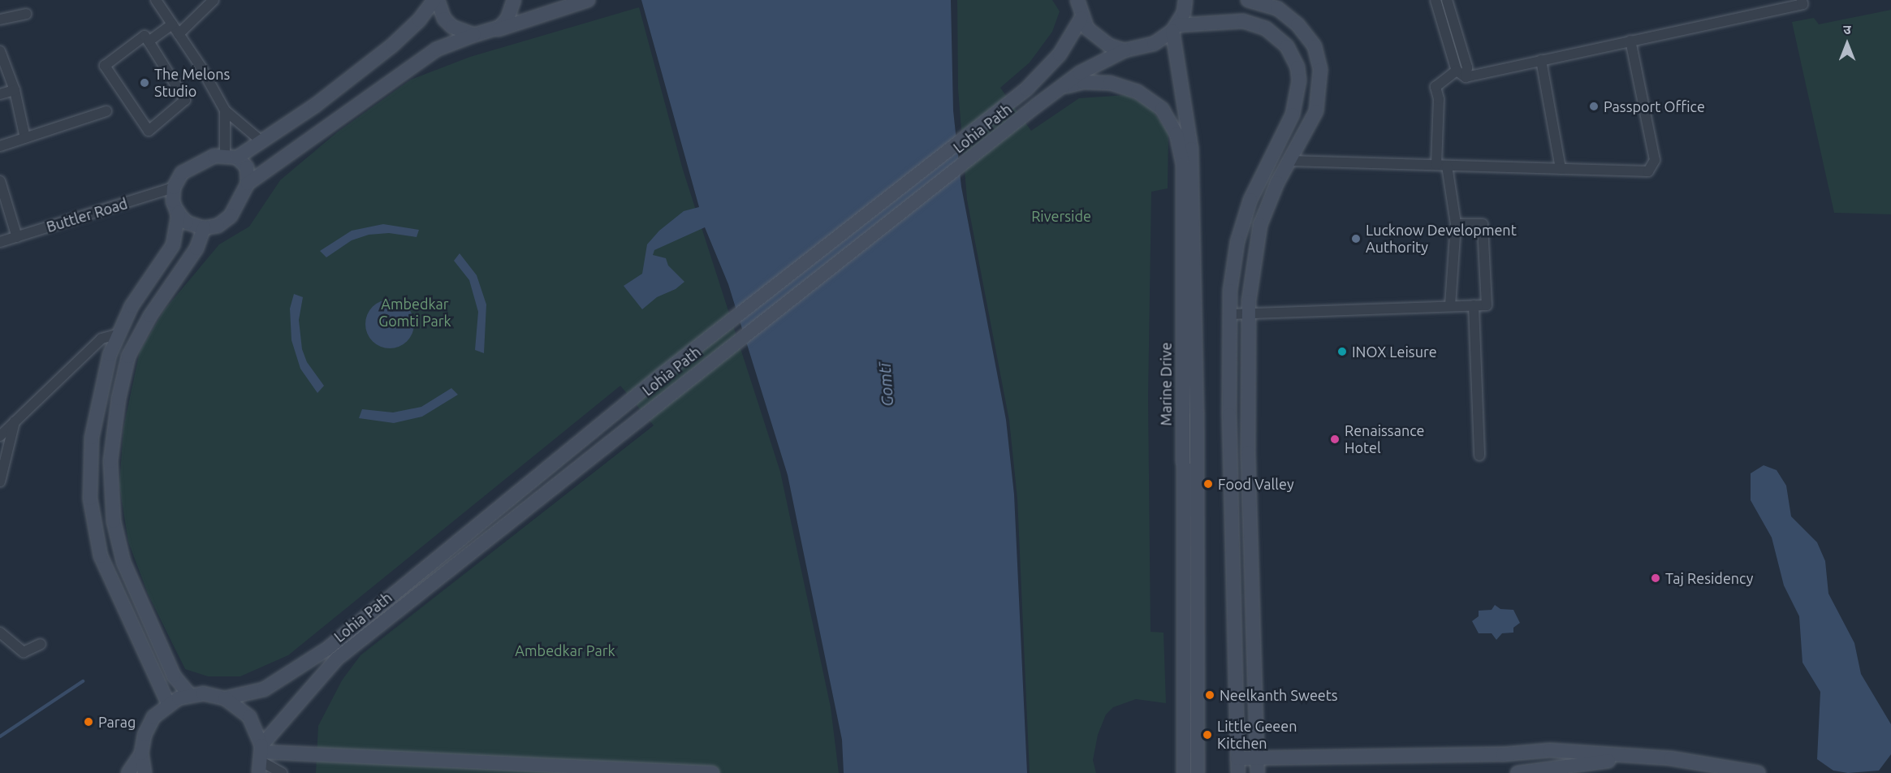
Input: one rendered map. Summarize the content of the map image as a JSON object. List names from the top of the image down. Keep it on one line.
{"streets":{"main road":["Lohia Path","Marine Drive"],"street":["Buttler Road"]},"crossings":[["Lohia Path","Marine Drive"]],"water":["Gomtī"],"parks":["Riverside","Ambedkar Gomti Park","Ambedkar Park"],"places":["The Melons Studio","Passport Office","Lucknow Development Authority","INOX Leisure","Renaissance Hotel","Food Valley","Taj Residency","Neelkanth Sweets","Parag","Little Geeen Kitchen"],"north":"top"}
